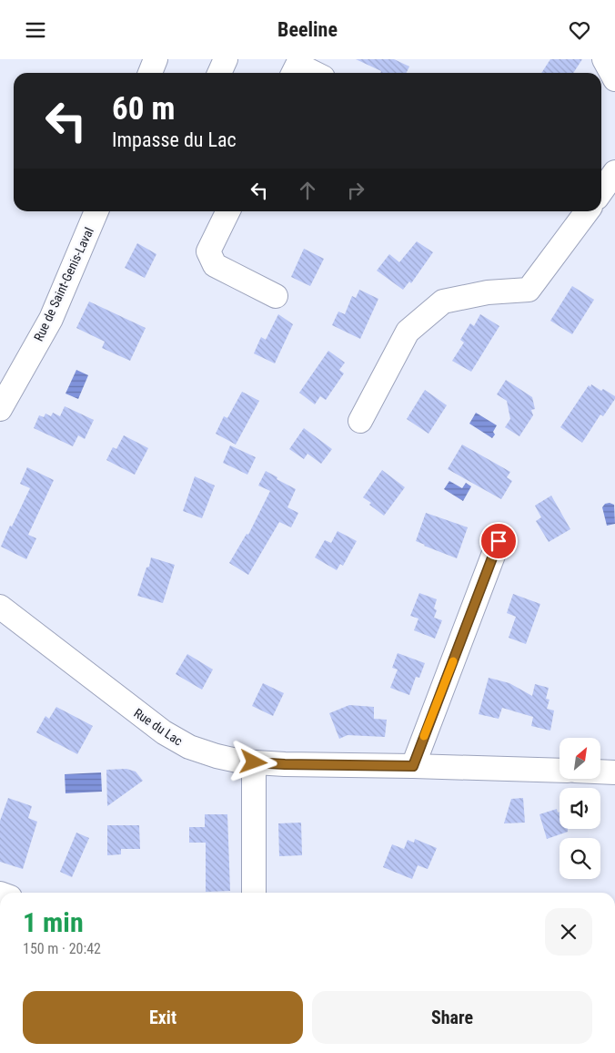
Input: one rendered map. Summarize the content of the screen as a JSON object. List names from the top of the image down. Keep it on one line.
{"streets":{"street":["Rue de Saint-Genis-Laval","Rue du Lac"]},"north":"top right","page":{"header":"Beeline","turn":["60 m","Impasse du Lac"],"heading":["1 min","150 m · 20:42"],"buttons":["Exit","Share"]}}
